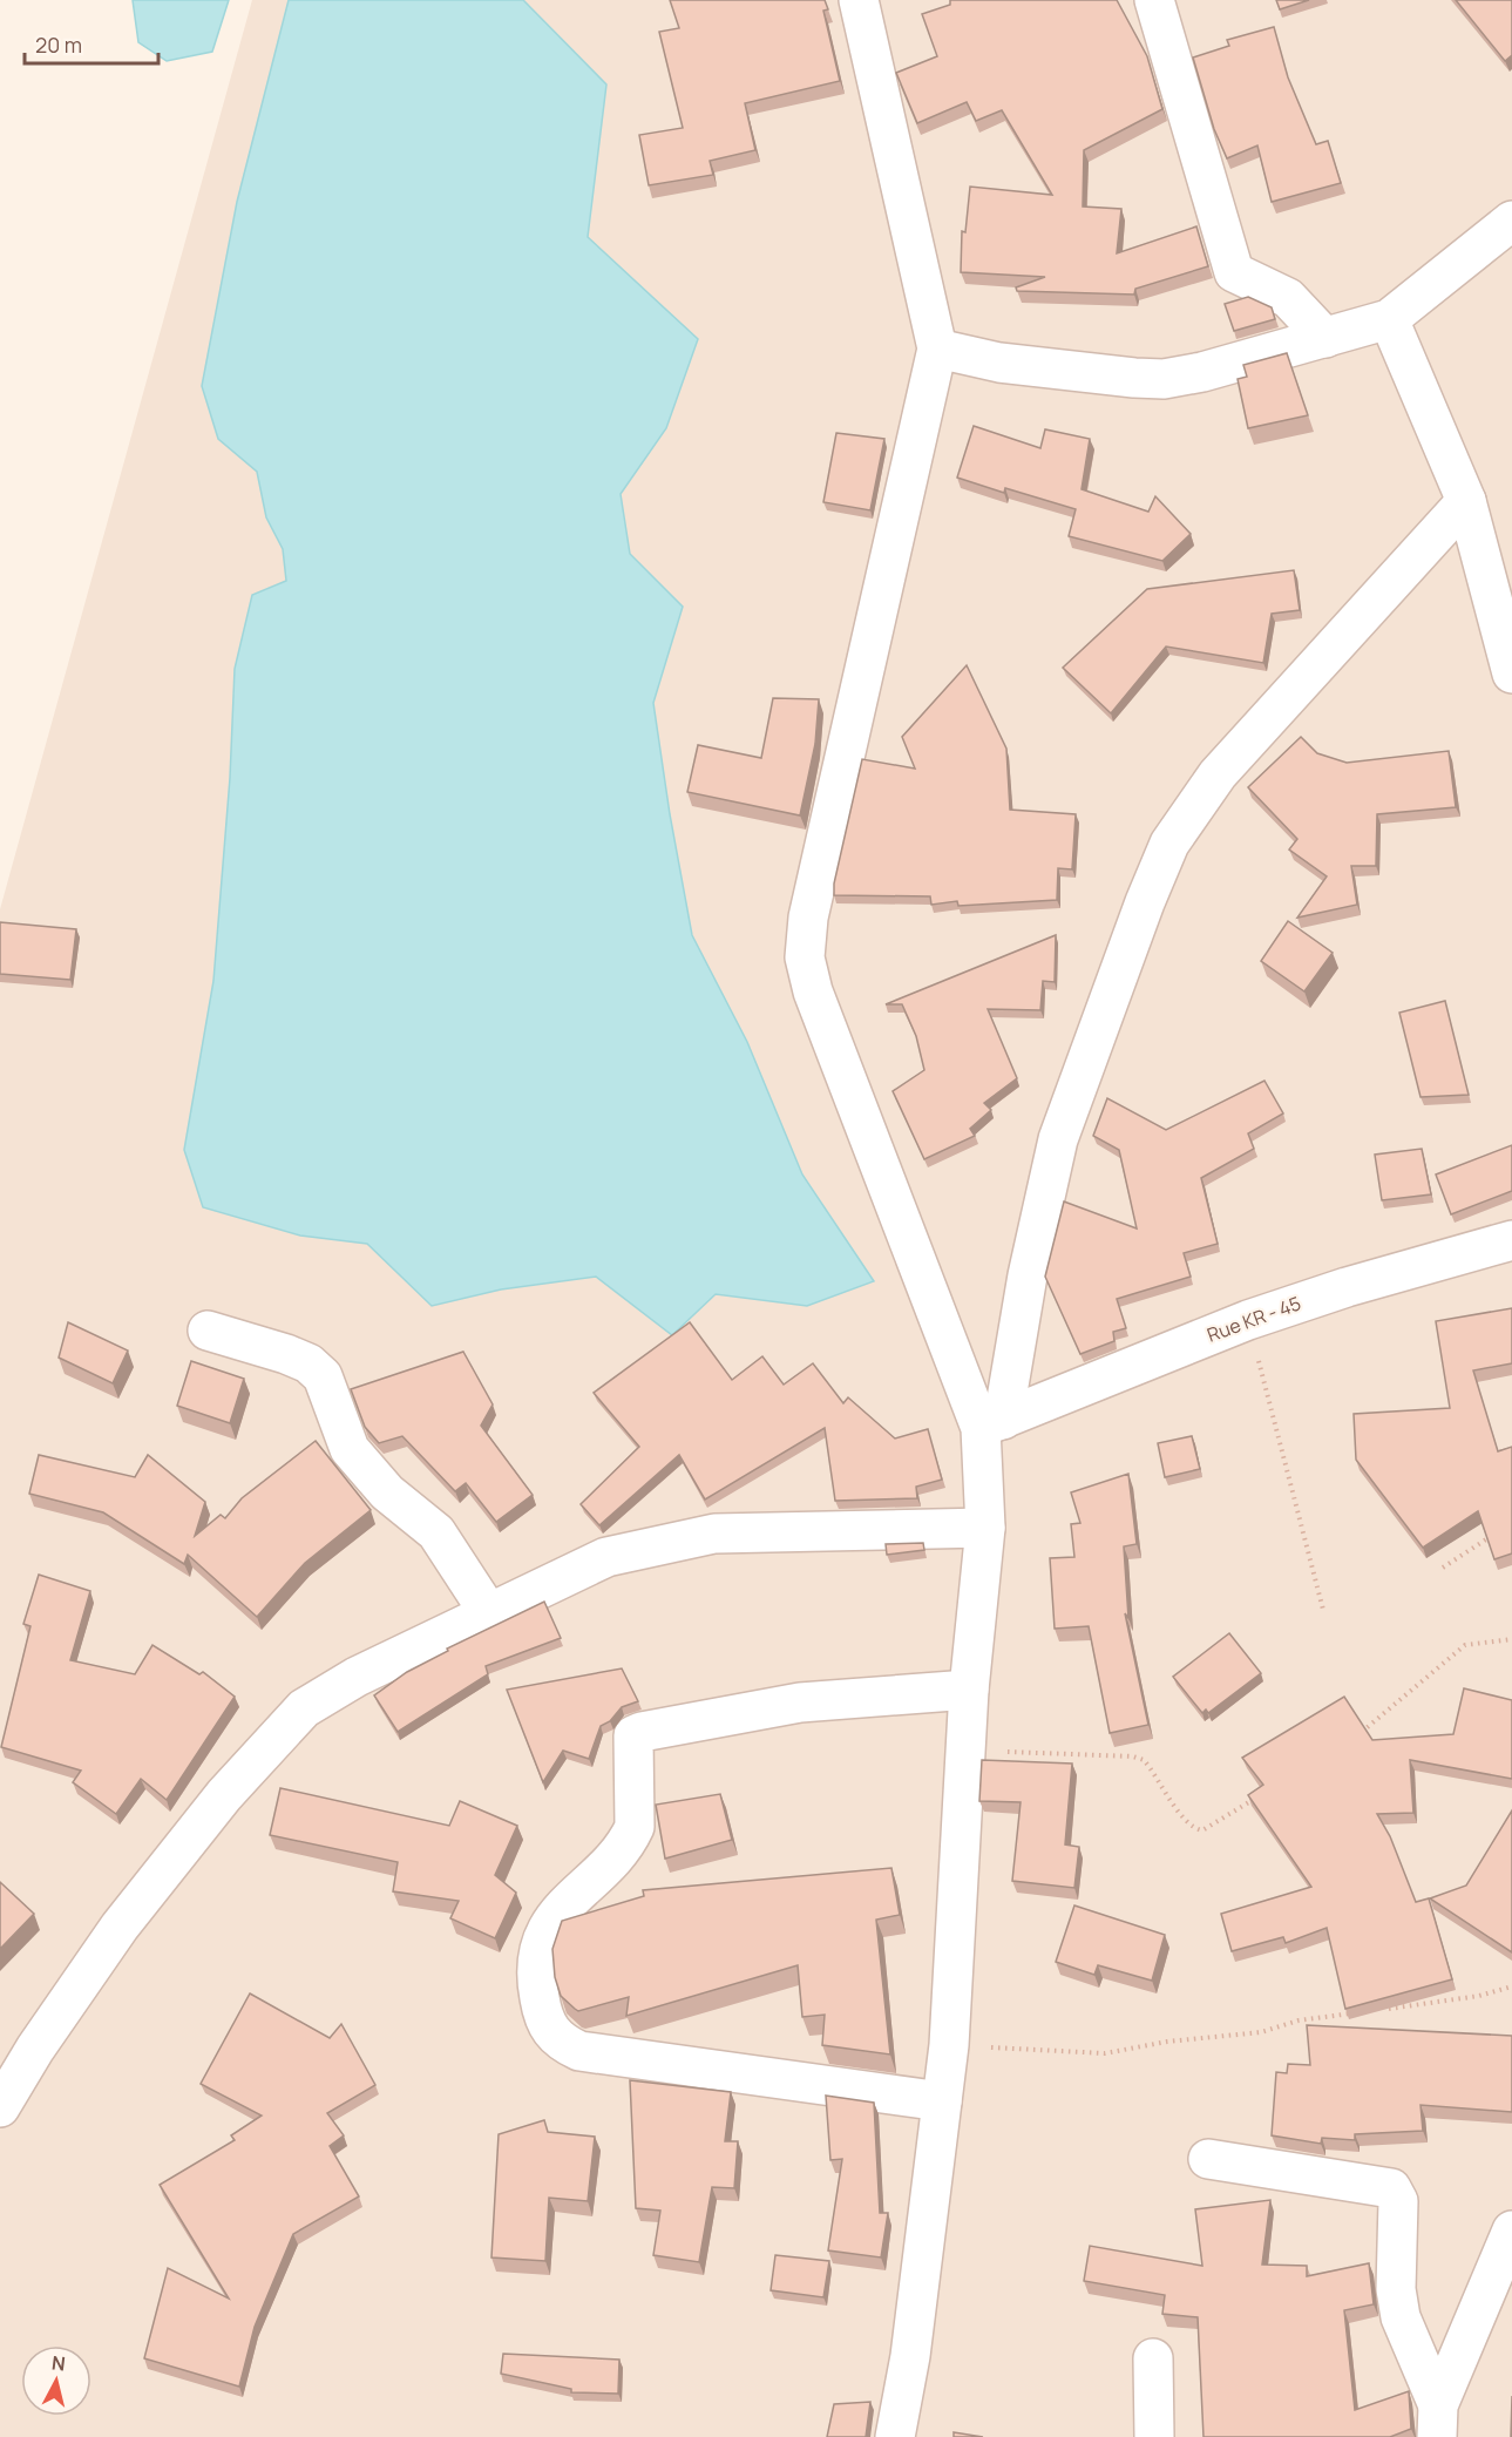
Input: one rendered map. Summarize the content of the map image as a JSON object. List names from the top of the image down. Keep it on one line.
{"streets":{"street":["Rue KR - 45"]},"scale_bar":"20 m","north":"top"}
